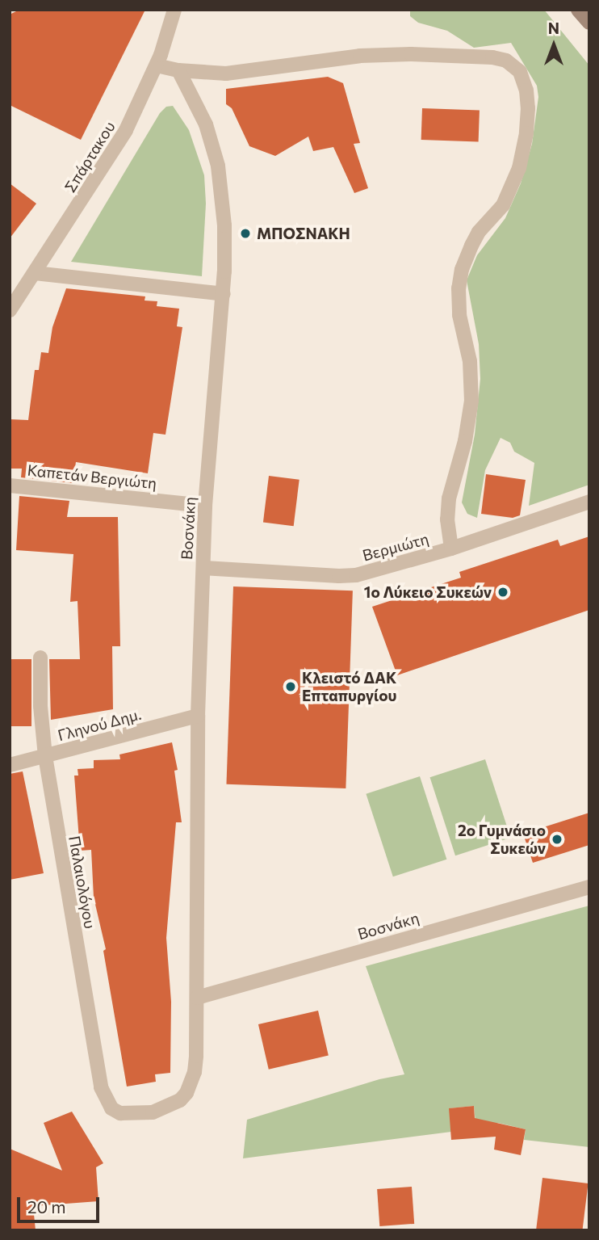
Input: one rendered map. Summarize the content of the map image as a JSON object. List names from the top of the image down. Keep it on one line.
{"streets":{"street":["Σπάρτακου","Καπετάν Βεργιώτη","Βοσνάκη","Βερμιώτη","Γληνού Δημ.","Παλαιολόγου"]},"crossings":[["Καπετάν Βεργιώτη","Βοσνάκη"],["Βοσνάκη","Βερμιώτη"],["Βοσνάκη","Γληνού Δημ."],["Βοσνάκη","Παλαιολόγου"],["Γληνού Δημ.","Παλαιολόγου"]],"places":["ΜΠΟΣΝΑΚΗ","1ο Λύκειο Συκεών","Κλειστό ΔΑΚ Επταπυργίου","2ο Γυμνάσιο Συκεών"],"scale_bar":"20 m","north":"top"}
